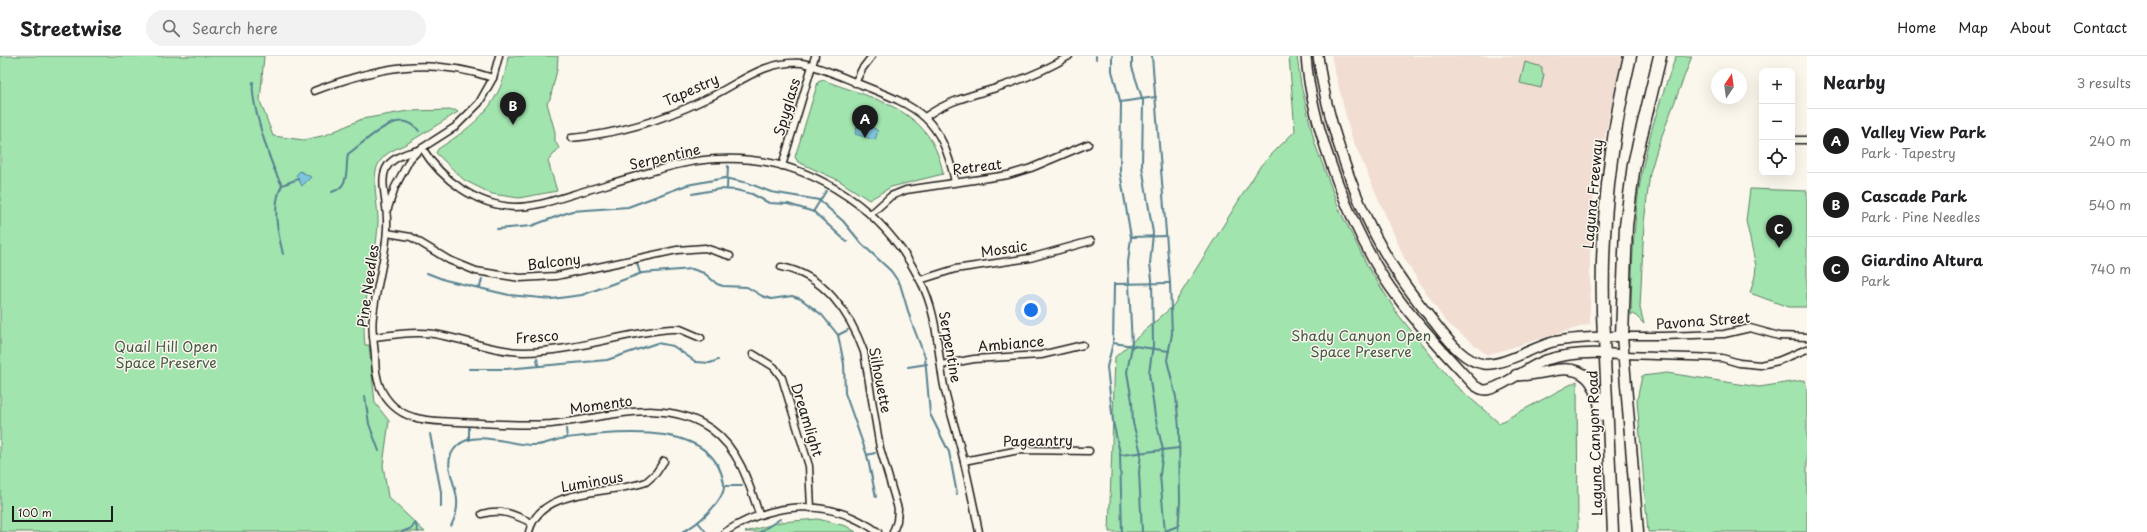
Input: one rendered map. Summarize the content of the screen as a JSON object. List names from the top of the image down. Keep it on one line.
{"streets":{"highway":["Laguna Freeway"],"main road":["Laguna Canyon Road"],"street":["Tapestry","Spyglass","Serpentine","Retreat","Mosaic","Balcony","Pine Needles","Pavona Street","Fresco","Ambiance","Silhouette","Momento","Dreamlight","Pageantry","Luminous"]},"crossings":[["Tapestry","Spyglass"],["Tapestry","Retreat"],["Spyglass","Serpentine"],["Serpentine","Retreat"],["Serpentine","Mosaic"],["Serpentine","Pine Needles"],["Serpentine","Ambiance"],["Serpentine","Pageantry"],["Laguna Freeway","Laguna Canyon Road"],["Balcony","Pine Needles"],["Pine Needles","Fresco"],["Pine Needles","Momento"]],"parks":["Shady Canyon Open Space Preserve","Quail Hill Open Space Preserve"],"scale_bar":"100 m","north":"top","page":{"header":"Streetwise","search":"Search here","nav":["Home","Map","About","Contact"],"heading":["Nearby","3 results"],"map_buttons":["+","−"],"pins":["B","A","C"],"list":[{"mark":"A","name":"Valley View Park","note":"Park · Tapestry","value":"240 m"},{"mark":"B","name":"Cascade Park","note":"Park · Pine Needles","value":"540 m"},{"mark":"C","name":"Giardino Altura","note":"Park","value":"740 m"}],"scale":"100 m"}}
